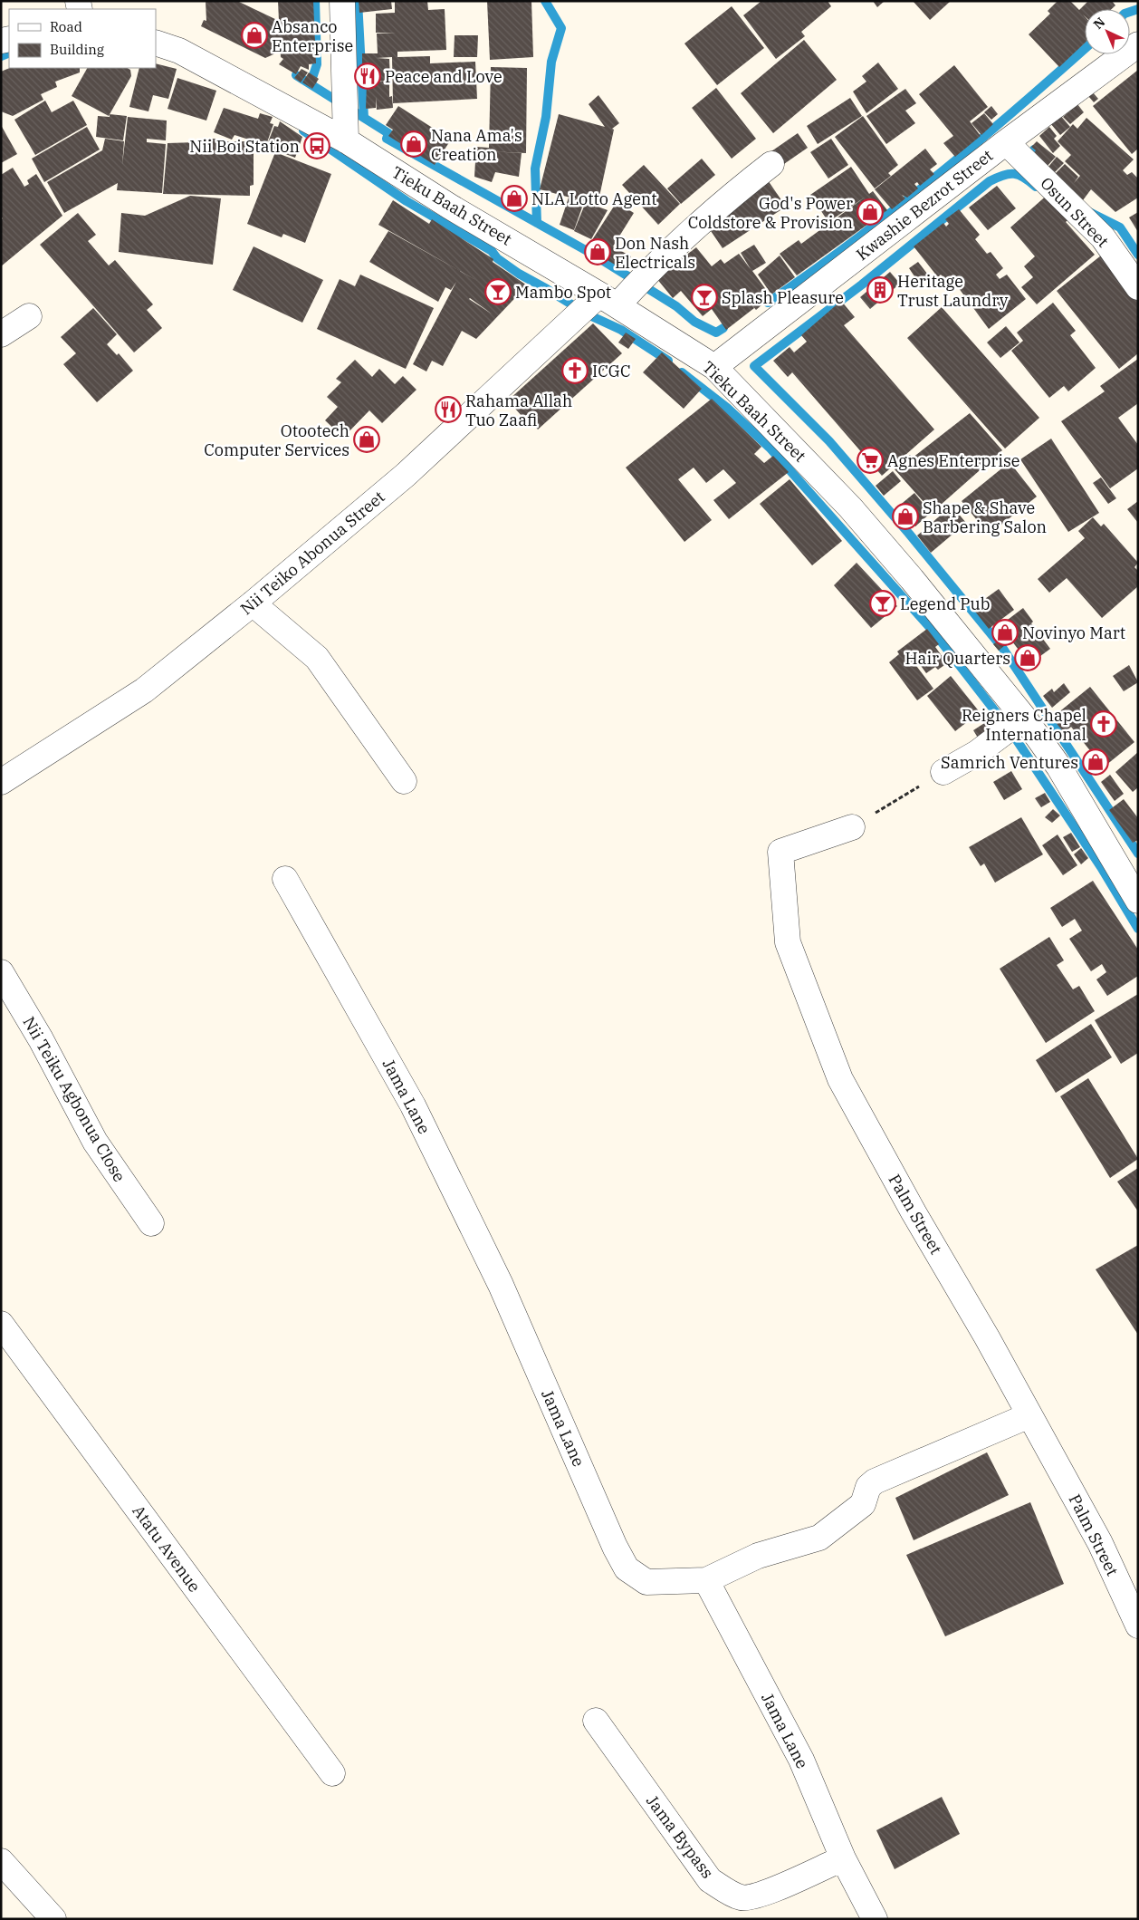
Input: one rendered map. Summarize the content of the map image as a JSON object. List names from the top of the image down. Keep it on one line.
{"streets":{"street":["Kwashie Bezrot Street","Tieku Baah Street","Osun Street","Nii Teiko Abonua Street","Jama Lane","Nii Teiku Agbonua Close","Palm Street","Atatu Avenue","Jama Bypass"]},"crossings":[["Kwashie Bezrot Street","Tieku Baah Street"],["Kwashie Bezrot Street","Osun Street"],["Tieku Baah Street","Nii Teiko Abonua Street"],["Jama Lane","Jama Bypass"]],"places":{"shop":["Absanco Enterprise","Nana Ama's Creation","NLA Lotto Agent","God's Power Coldstore & Provision","Don Nash Electricals","Otootech Computer Services","Shape & Shave Barbering Salon","Novinyo Mart","Hair Quarters","Samrich Ventures"],"restaurant":["Peace and Love","Rahama Allah Tuo Zaafi"],"bus stop":["Nii Boi Station"],"building":["Heritage Trust Laundry"],"bar":["Mambo Spot","Splash Pleasure","Legend Pub"],"church":["ICGC","Reigners Chapel International"],"supermarket":["Agnes Enterprise"]},"legend":["Road","Building"],"north":"top left"}
